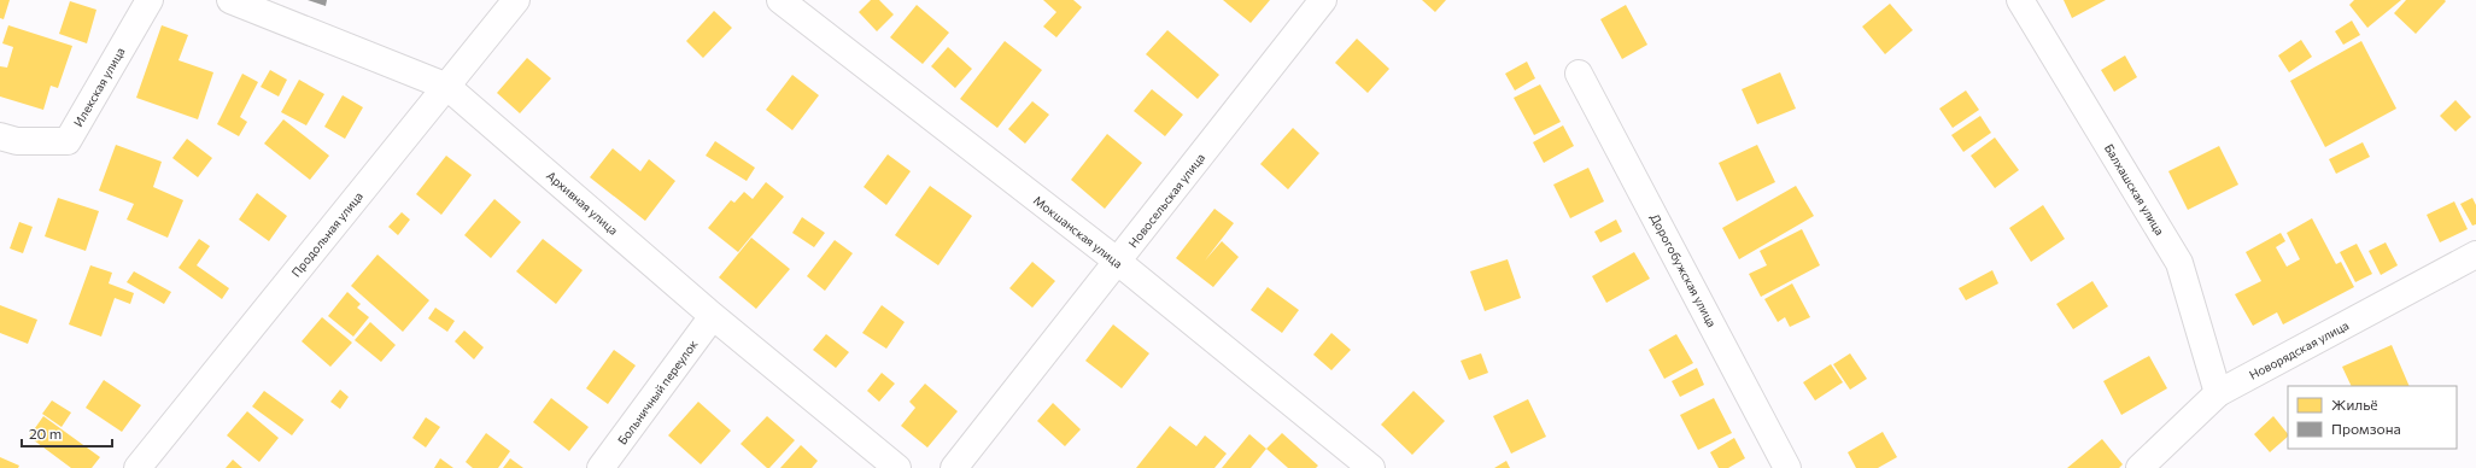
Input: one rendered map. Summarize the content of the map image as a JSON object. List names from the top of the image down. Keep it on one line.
{"streets":{"street":["Илекская улица","Балхашская улица","Новосельская улица","Архивная улица","Мокшанская улица","Продольная улица","Дорогобужская улица","Новорядская улица","Больничный переулок"]},"crossings":[["Балхашская улица","Новорядская улица"],["Новосельская улица","Мокшанская улица"],["Архивная улица","Продольная улица"],["Архивная улица","Больничный переулок"]],"legend":["Жильё","Промзона"],"scale_bar":"20 m"}
